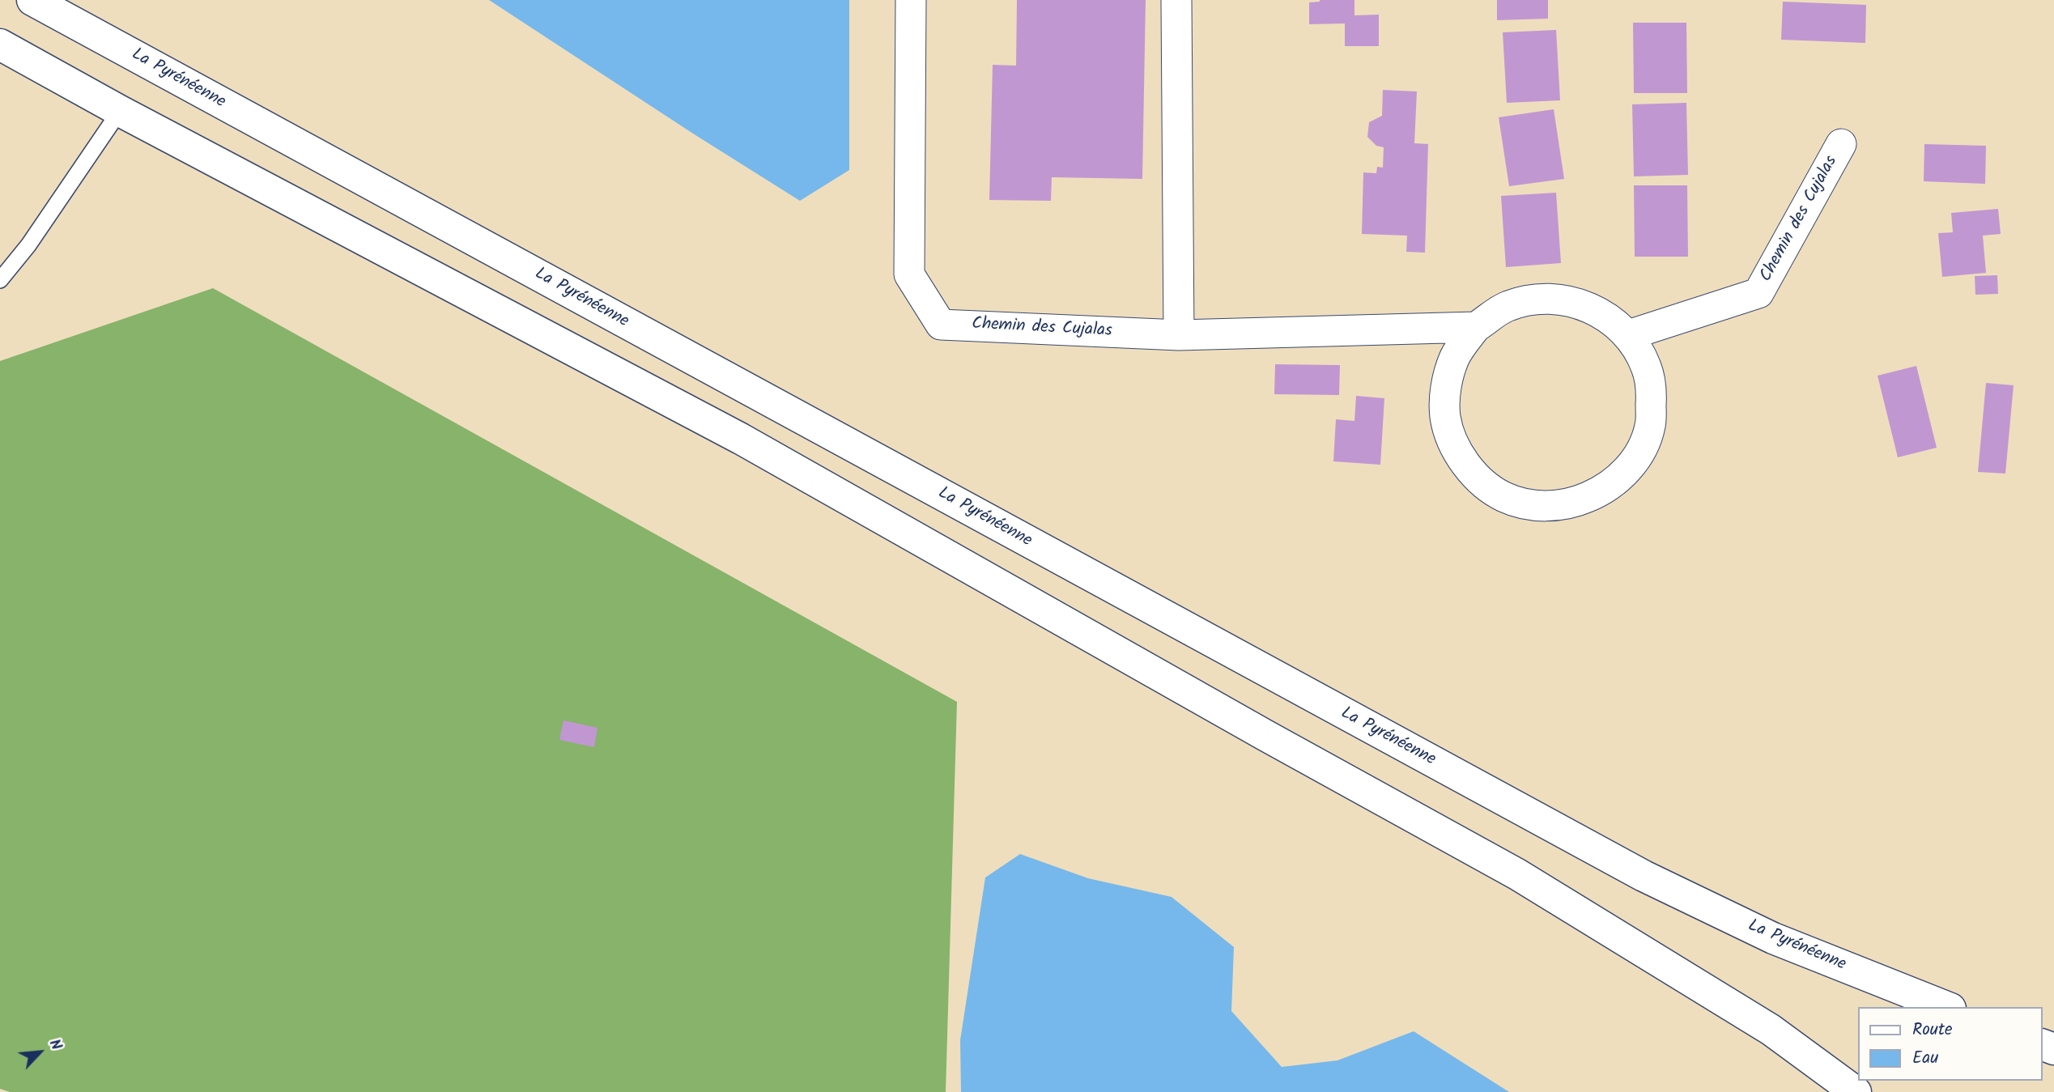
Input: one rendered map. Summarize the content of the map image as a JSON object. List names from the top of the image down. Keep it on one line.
{"streets":{"highway":["La Pyrénéenne"],"street":["Chemin des Cujalas"]},"legend":["Route","Eau"],"north":"top right"}
